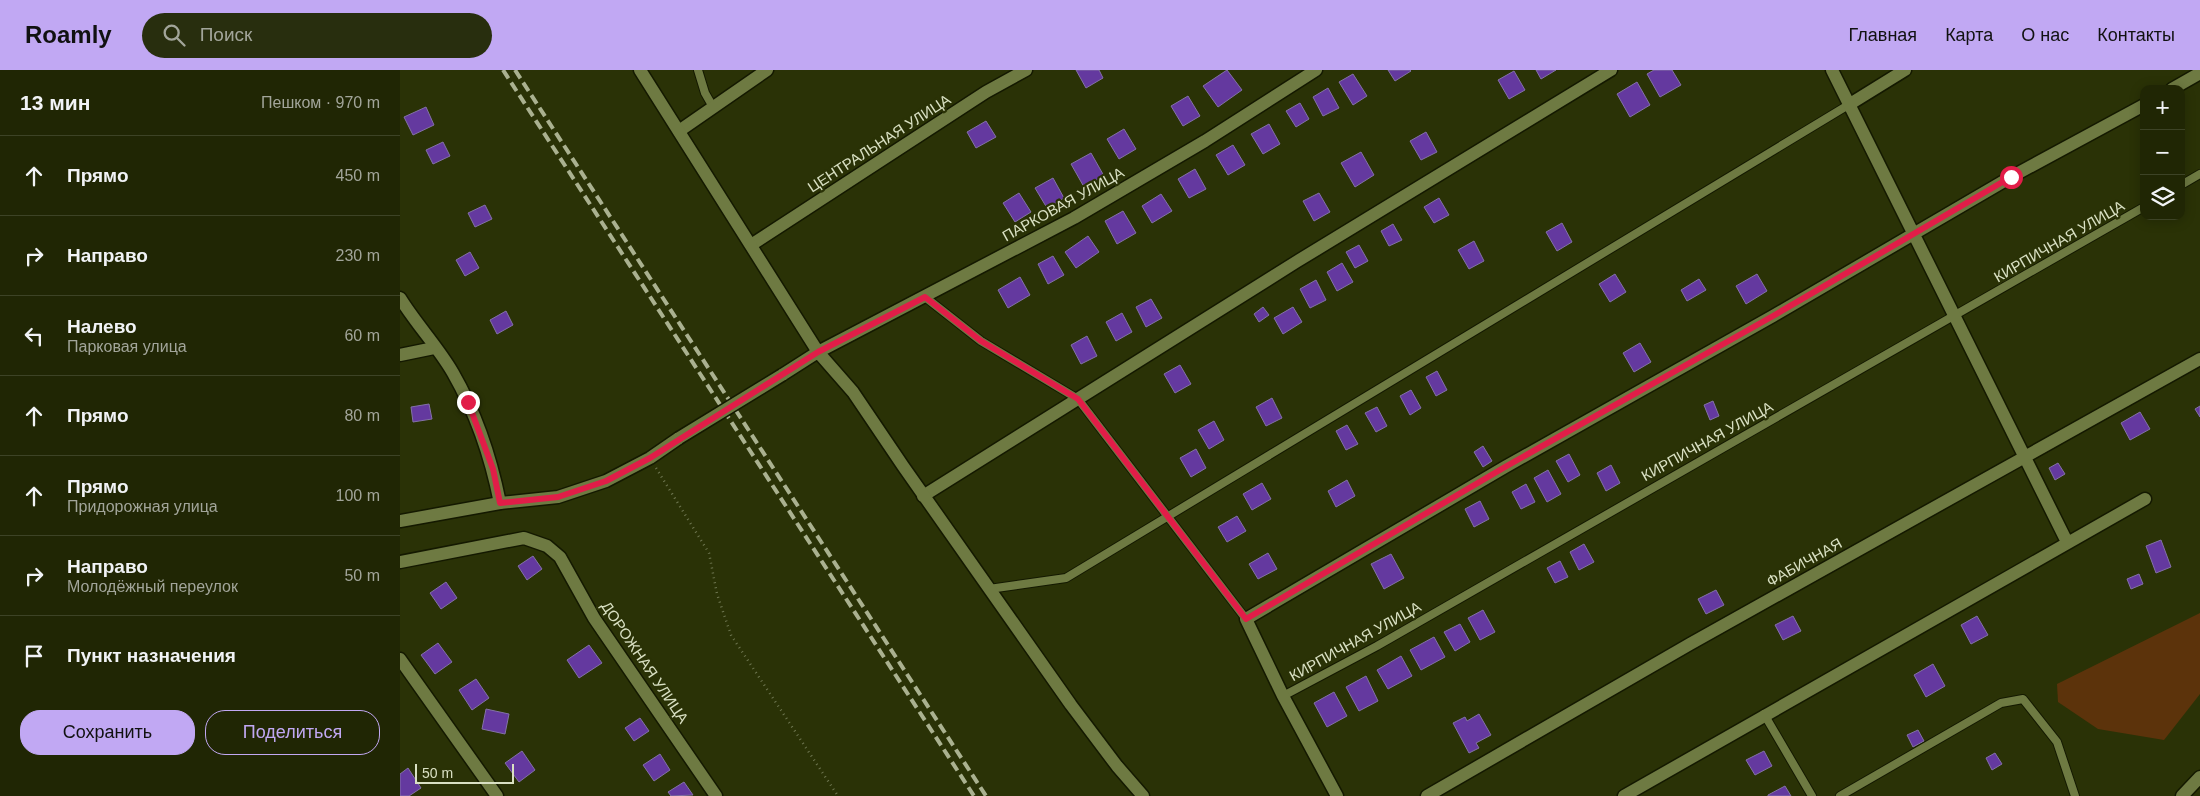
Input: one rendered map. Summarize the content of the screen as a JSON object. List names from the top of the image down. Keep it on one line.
{"streets":{"street":["ЦЕНТРАЛЬНАЯ УЛИЦА","ПАРКОВАЯ УЛИЦА","ФАБИЧНАЯ","ДОРОЖНАЯ УЛИЦА"],"lane":["КИРПИЧНАЯ УЛИЦА"]},"scale_bar":"50 m","page":{"header":"Roamly","search":"Поиск","nav":["Главная","Карта","О нас","Контакты"],"heading":["13 мин","Пешком · 970 m"],"map_buttons":["+","−"],"list":[["Прямо","450 m"],["Направо","230 m"],["Налево","Парковая улица","60 m"],["Прямо","80 m"],["Прямо","Придорожная улица","100 m"],["Направо","Молодёжный переулок","50 m"],"Пункт назначения"],"buttons":["Сохранить","Поделиться"],"scale":"50 m"}}
